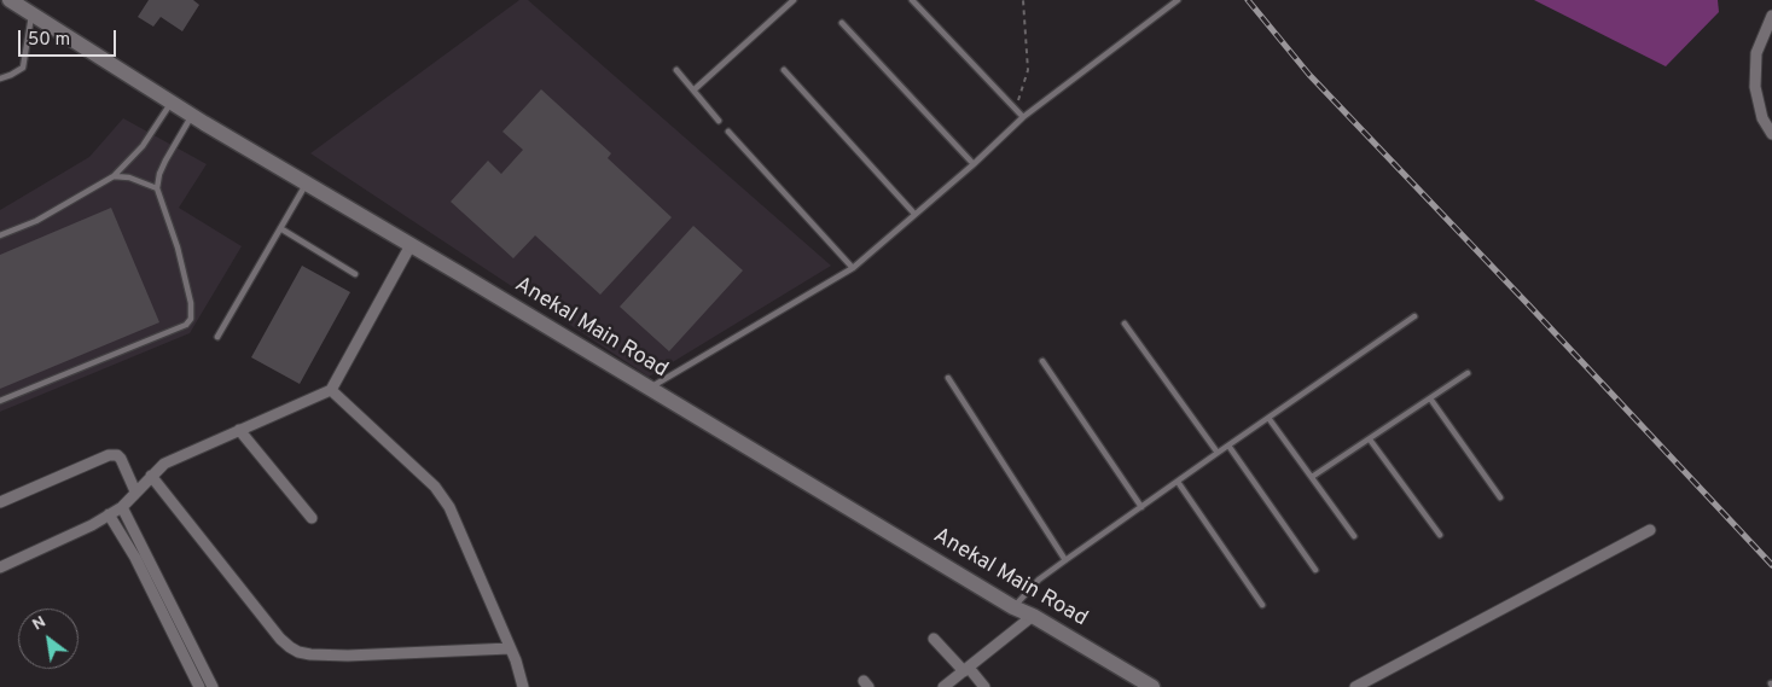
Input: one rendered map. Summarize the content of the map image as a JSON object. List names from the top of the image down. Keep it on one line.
{"streets":{"main road":["Anekal Main Road"]},"scale_bar":"50 m","north":"top left"}
